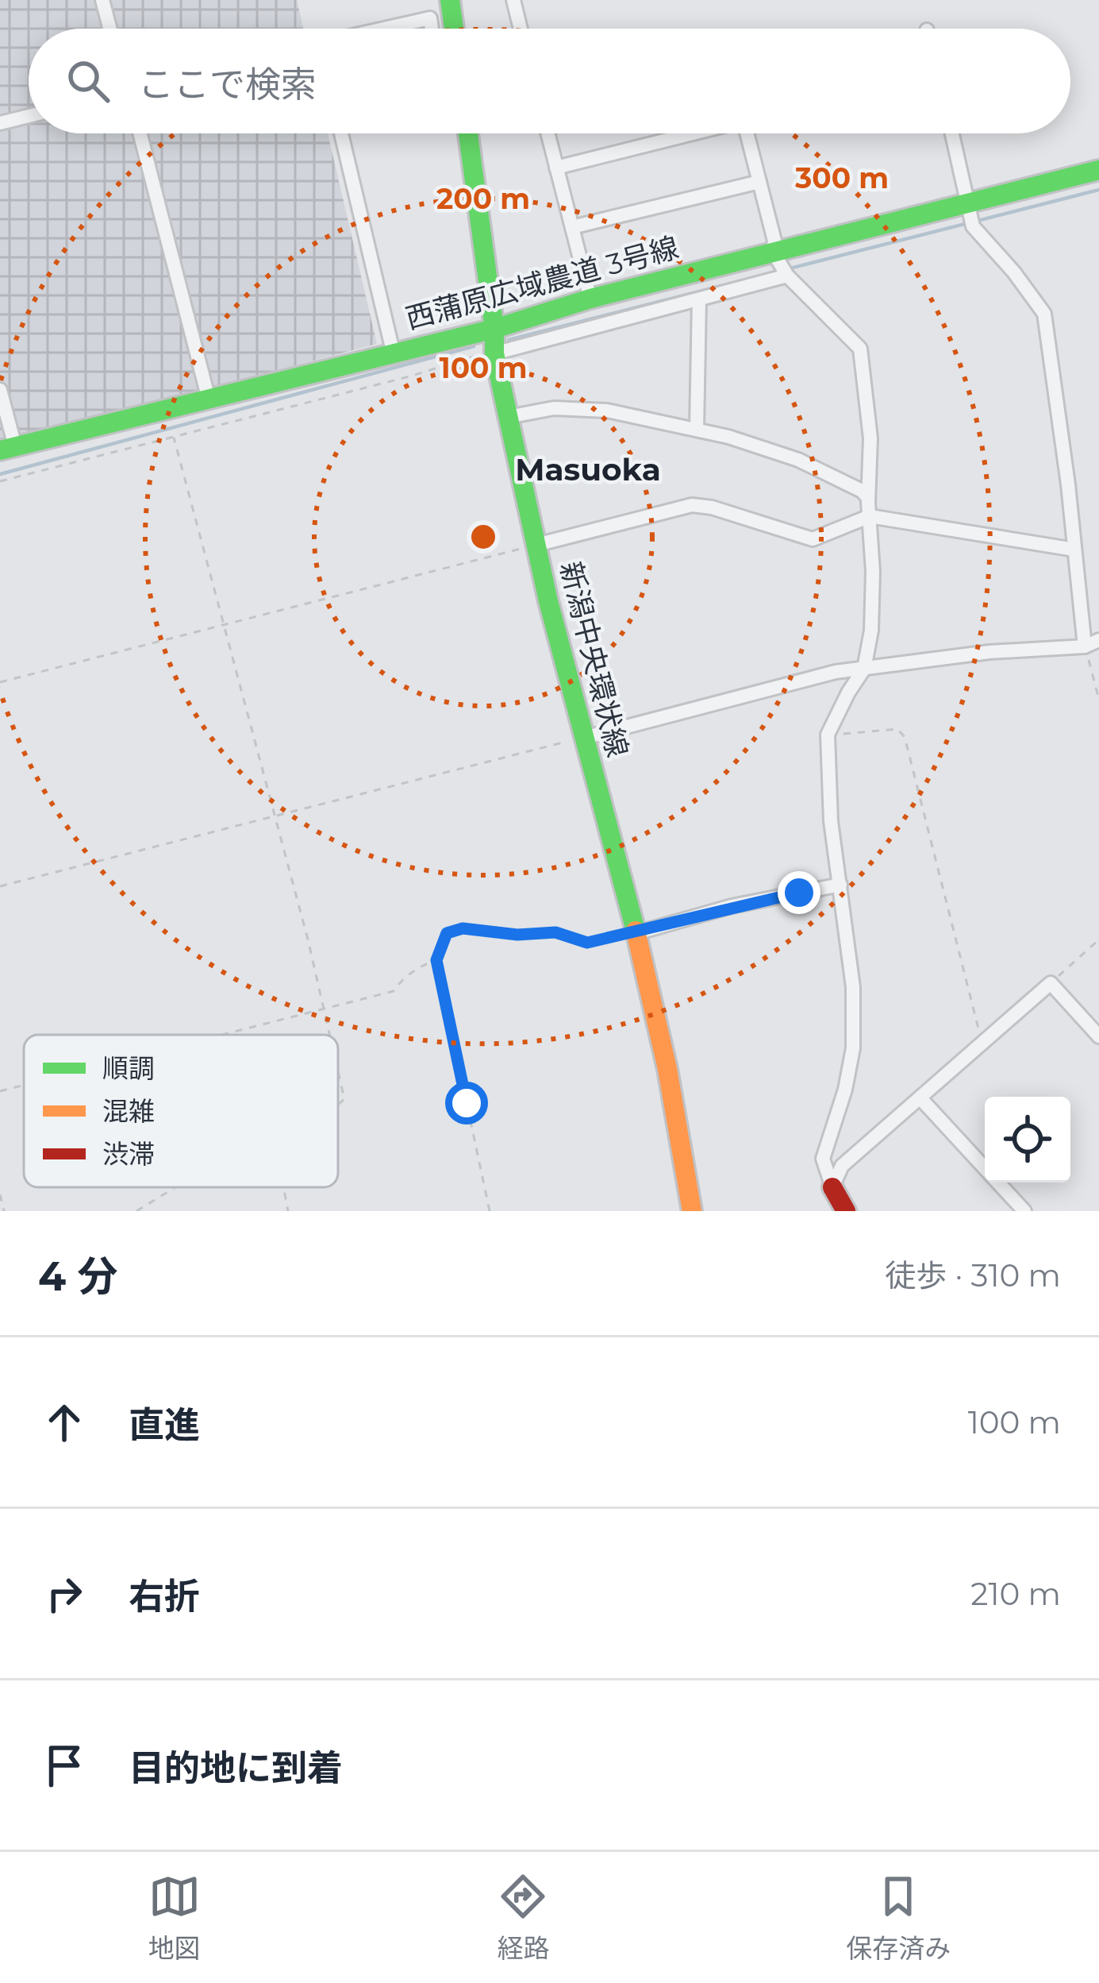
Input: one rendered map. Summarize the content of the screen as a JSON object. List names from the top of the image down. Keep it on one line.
{"streets":{"main road":["西蒲原広域農道 3号線","新潟中央環状線"]},"crossings":[["西蒲原広域農道 3号線","新潟中央環状線"]],"districts":["Masuoka"],"legend":["順調","混雑","渋滞"],"page":{"search":"ここで検索","heading":["4 分","徒歩 · 310 m"],"list":[["直進","100 m"],["右折","210 m"],"目的地に到着"],"nav":["地図","経路","保存済み"]},"rings":["300 m","200 m","100 m"]}
